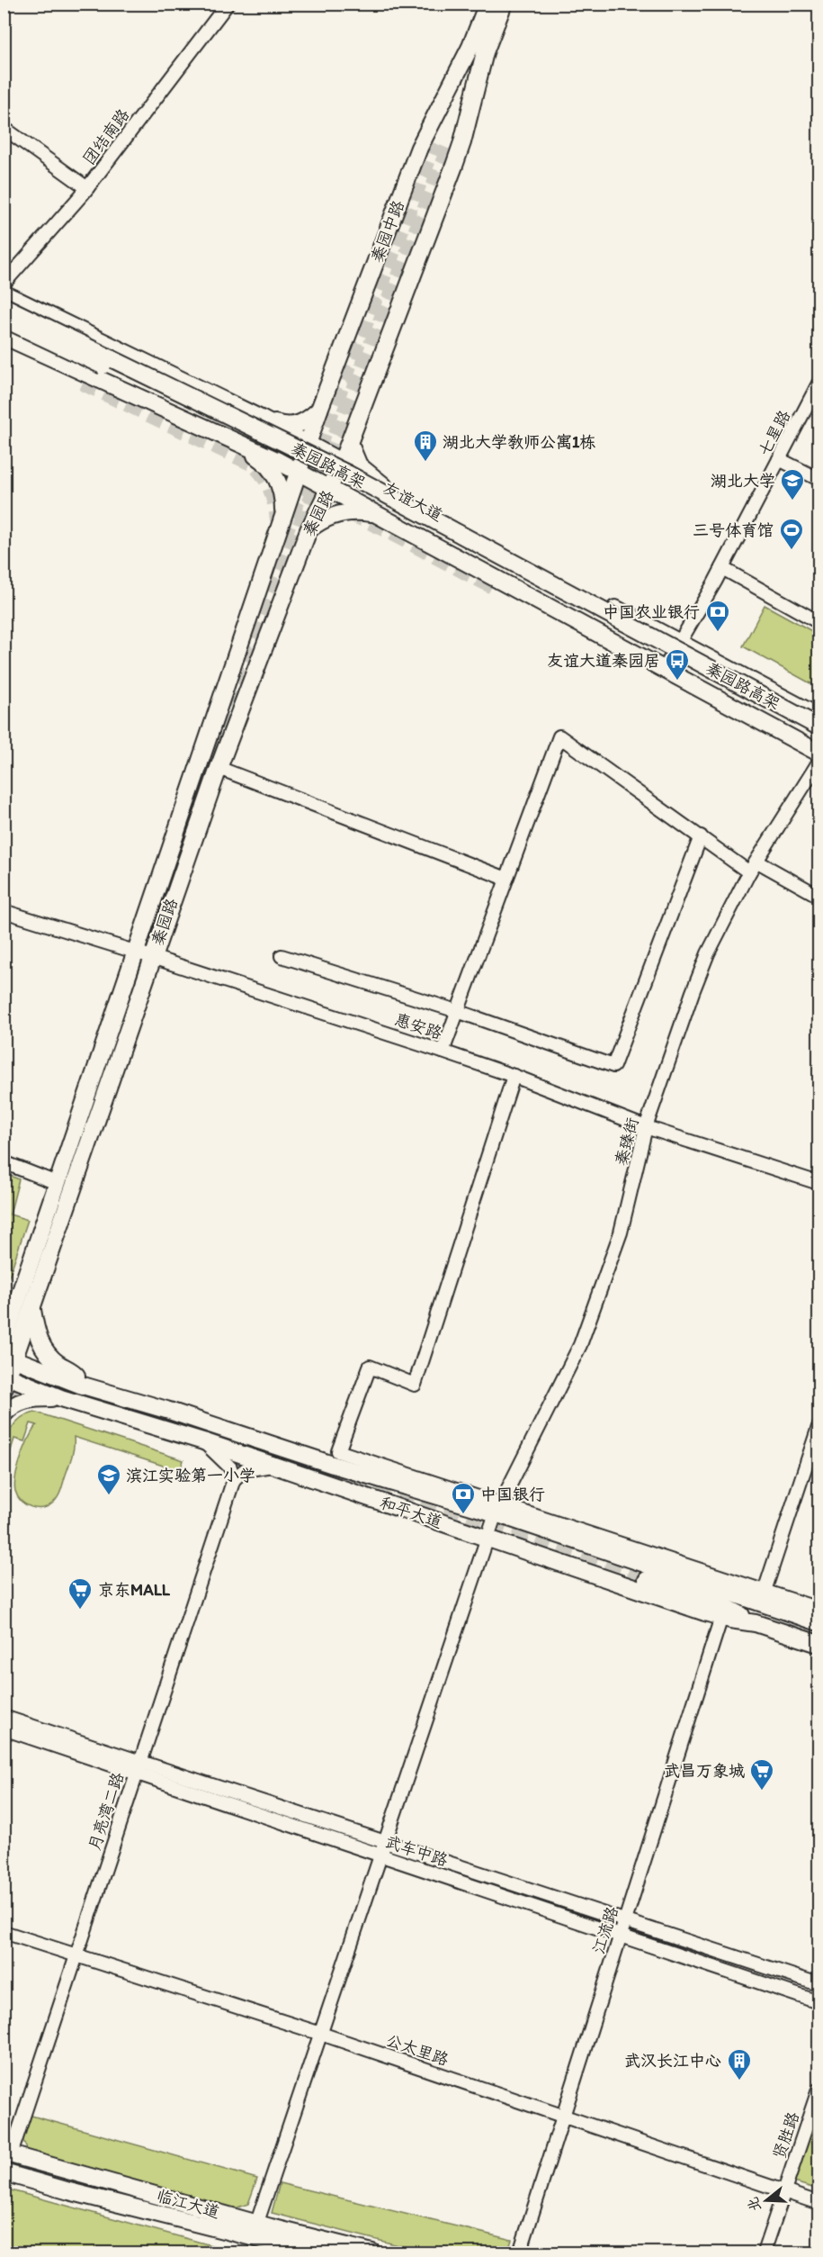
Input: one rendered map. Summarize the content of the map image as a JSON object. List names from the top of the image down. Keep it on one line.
{"streets":{"main road":["秦园中路","秦园路高架","友谊大道","秦园路","和平大道","临江大道"],"street":["团结南路","七星路","惠安路","秦臻街","月亮湾二路","武车中路","江流路","公太里路","贤胜路"]},"crossings":[["秦园中路","友谊大道"],["秦园中路","秦园路"],["七星路","友谊大道"],["友谊大道","秦园路"],["秦园路","惠安路"],["秦园路","和平大道"],["惠安路","秦臻街"],["秦臻街","和平大道"],["秦臻街","武车中路"],["秦臻街","公太里路"],["秦臻街","临江大道"],["和平大道","江流路"],["月亮湾二路","武车中路"],["月亮湾二路","公太里路"],["月亮湾二路","临江大道"],["武车中路","江流路"],["江流路","公太里路"],["公太里路","贤胜路"]],"places":{"building":["湖北大学教师公寓1栋","武汉长江中心"],"school or university":["湖北大学","滨江实验第一小学"],"sports":["三号体育馆"],"bank":["中国农业银行","中国银行"],"bus stop":["友谊大道秦园居"],"supermarket":["京东MALL","武昌万象城"]},"north":"left"}
